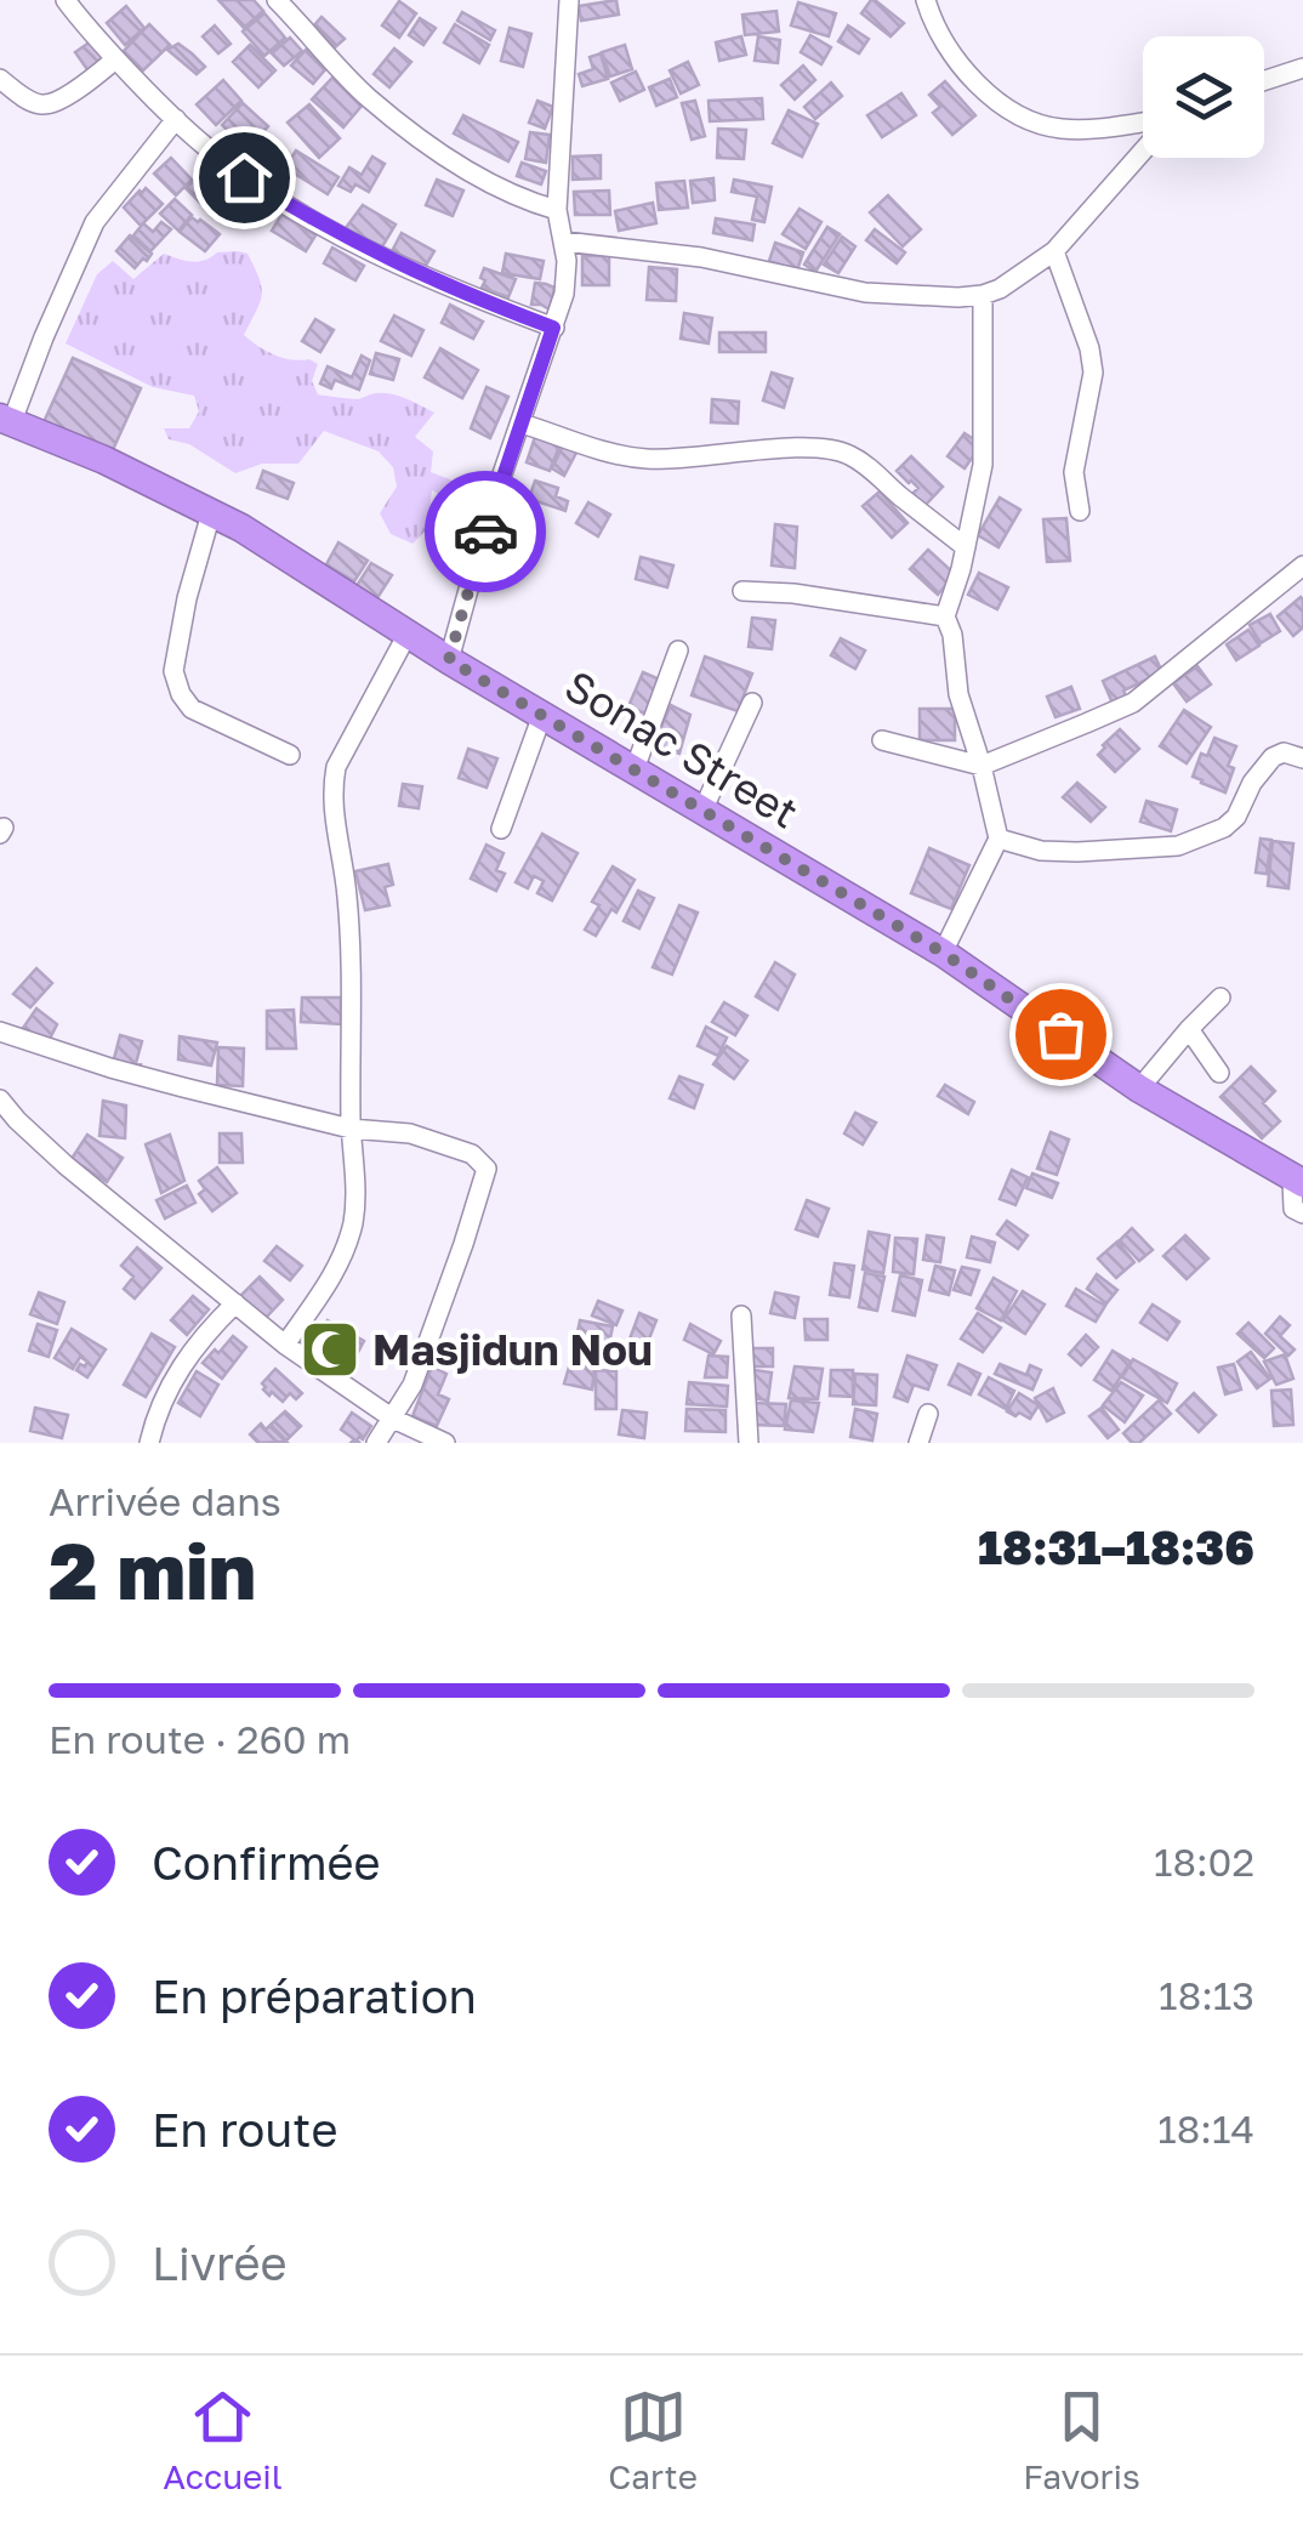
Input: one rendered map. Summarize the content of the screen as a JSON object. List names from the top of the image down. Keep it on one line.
{"streets":{"highway":["Sonac Street"]},"places":{"mosque":["Masjidun Nou"]},"page":{"heading":["2 min","Arrivée dans","18:31–18:36"],"bar":"En route · 260 m","list":[["Confirmée","18:02"],["En préparation","18:13"],["En route","18:14"],"Livrée"],"tabs":["Accueil","Carte","Favoris"]}}
